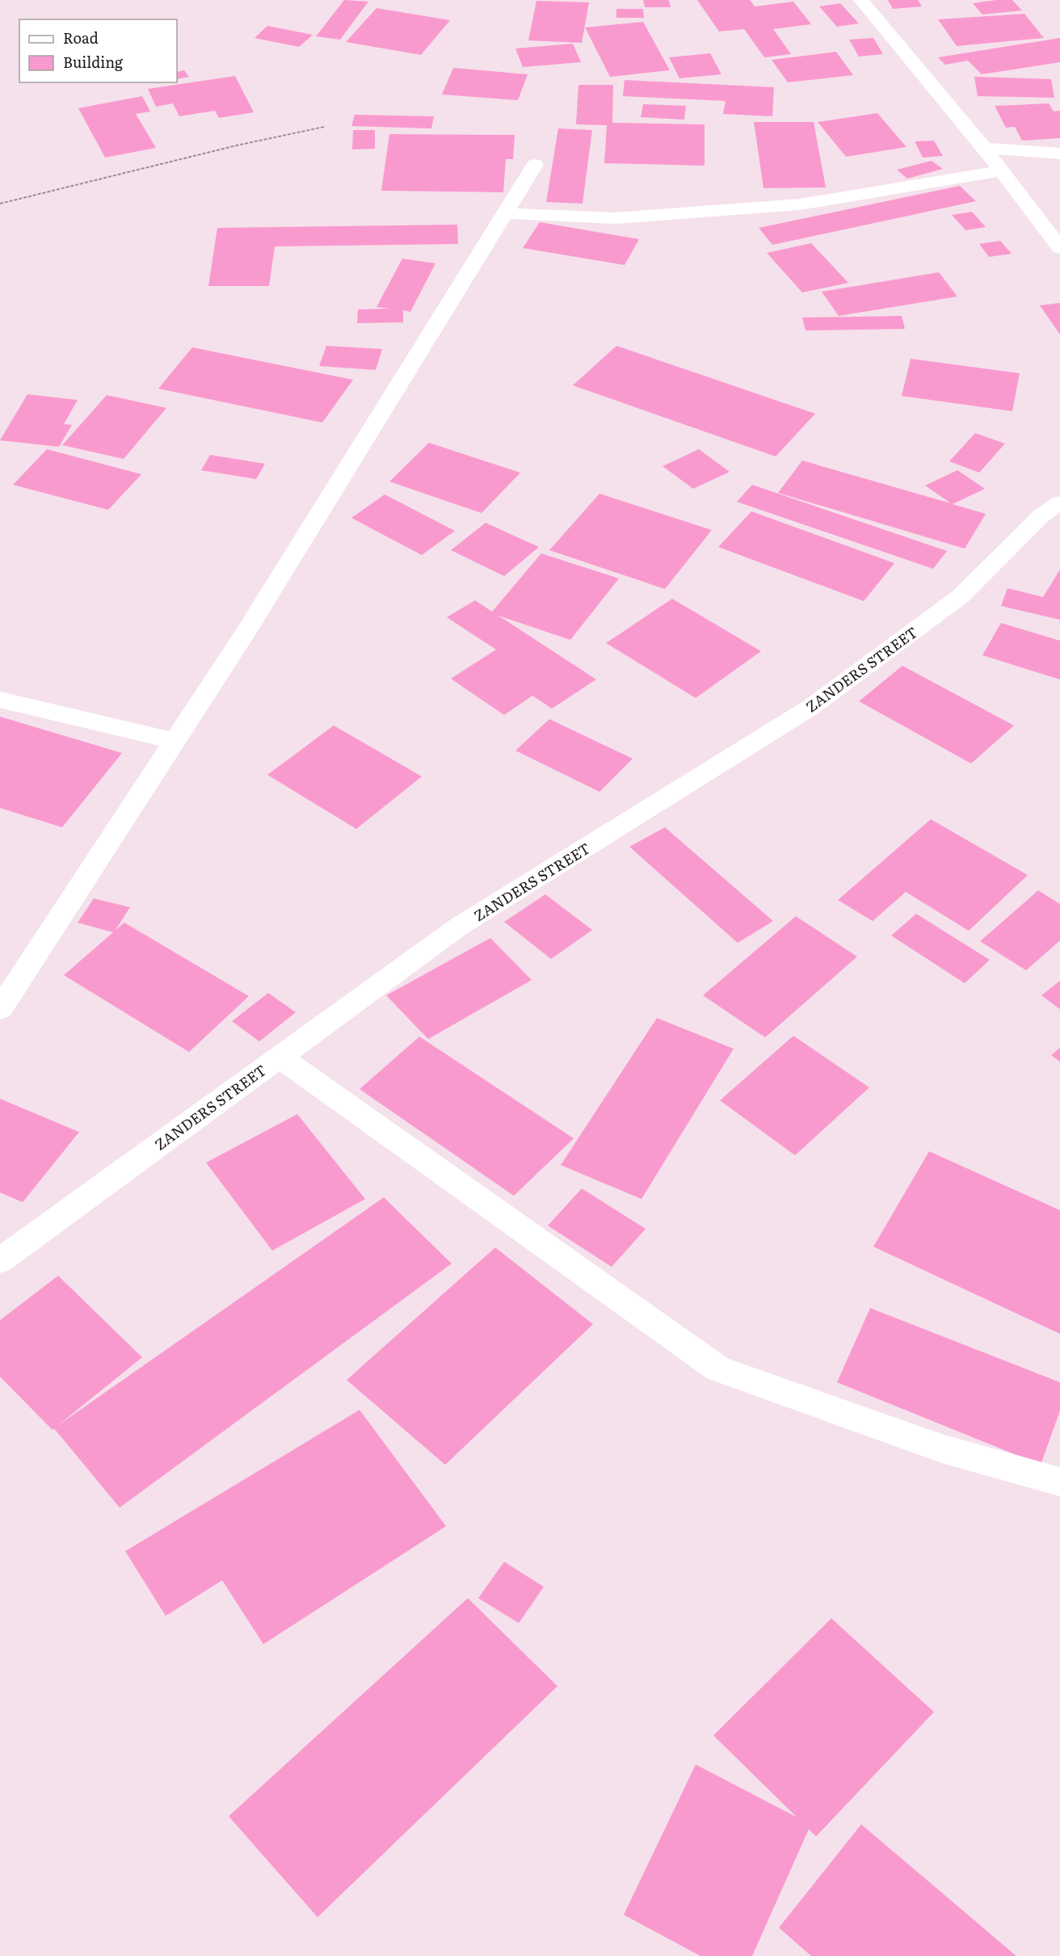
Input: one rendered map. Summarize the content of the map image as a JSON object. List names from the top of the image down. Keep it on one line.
{"streets":{"street":["ZANDERS STREET"]},"legend":["Road","Building"]}
